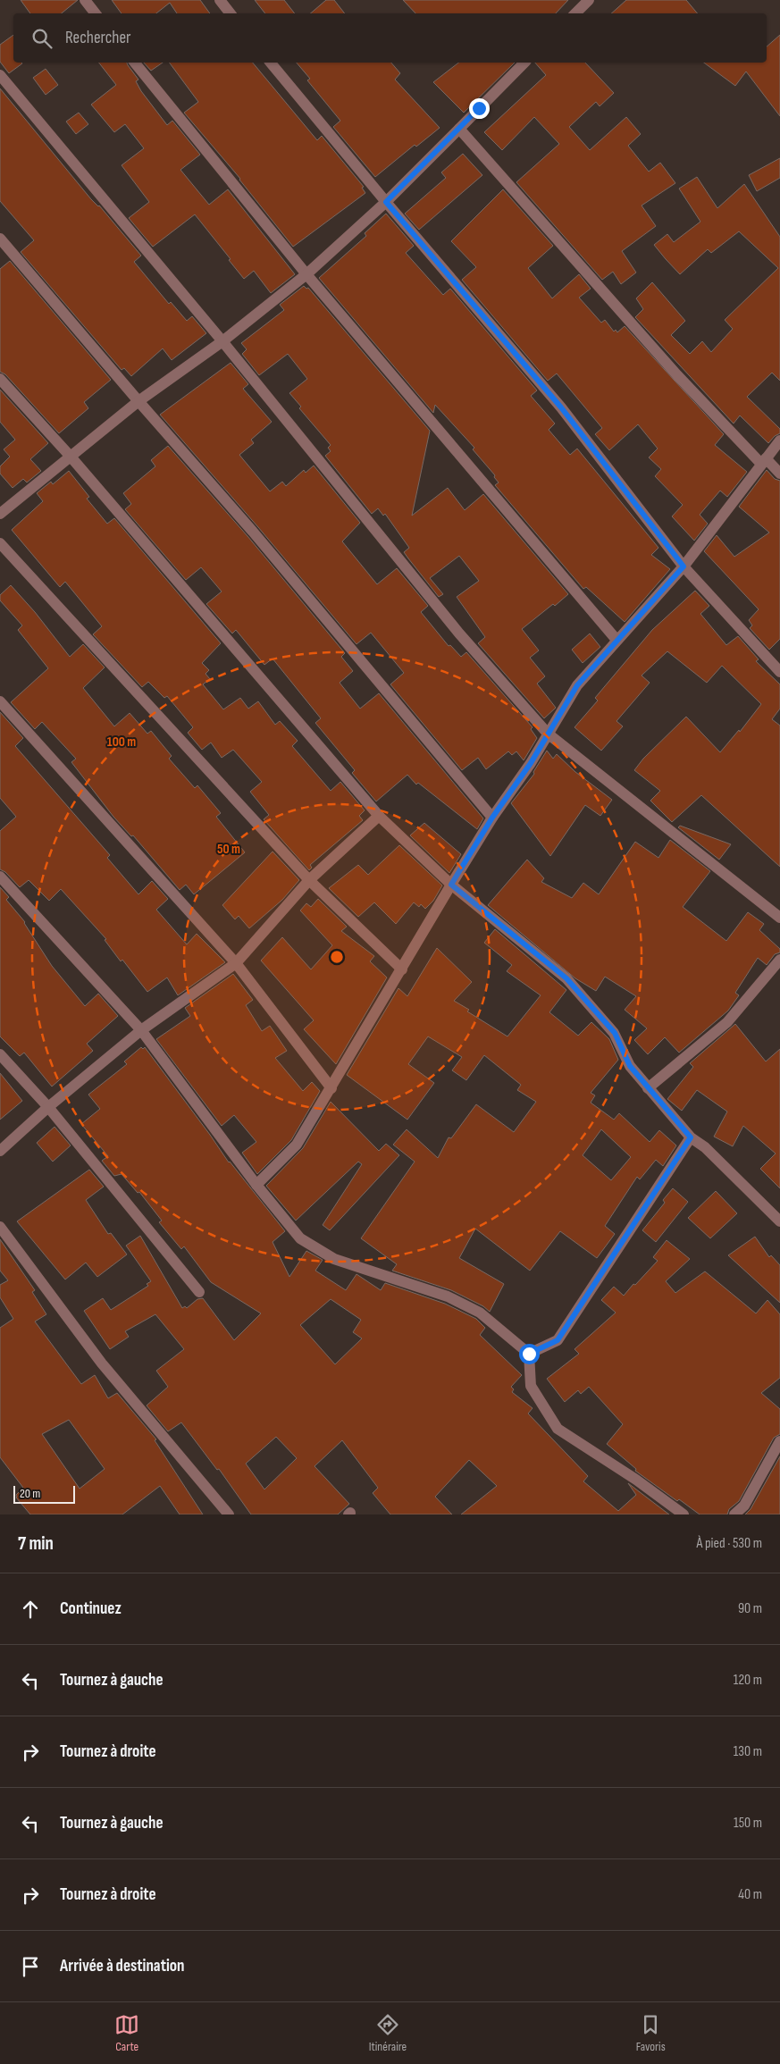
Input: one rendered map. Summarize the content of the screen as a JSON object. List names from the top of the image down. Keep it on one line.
{"scale_bar":"20 m","page":{"search":"Rechercher","scale":"20 m","heading":["7 min","À pied · 530 m"],"list":[["Continuez","90 m"],["Tournez à gauche","120 m"],["Tournez à droite","130 m"],["Tournez à gauche","150 m"],["Tournez à droite","40 m"],"Arrivée à destination"],"nav":["Carte","Itinéraire","Favoris"]},"rings":["100 m","50 m"]}
